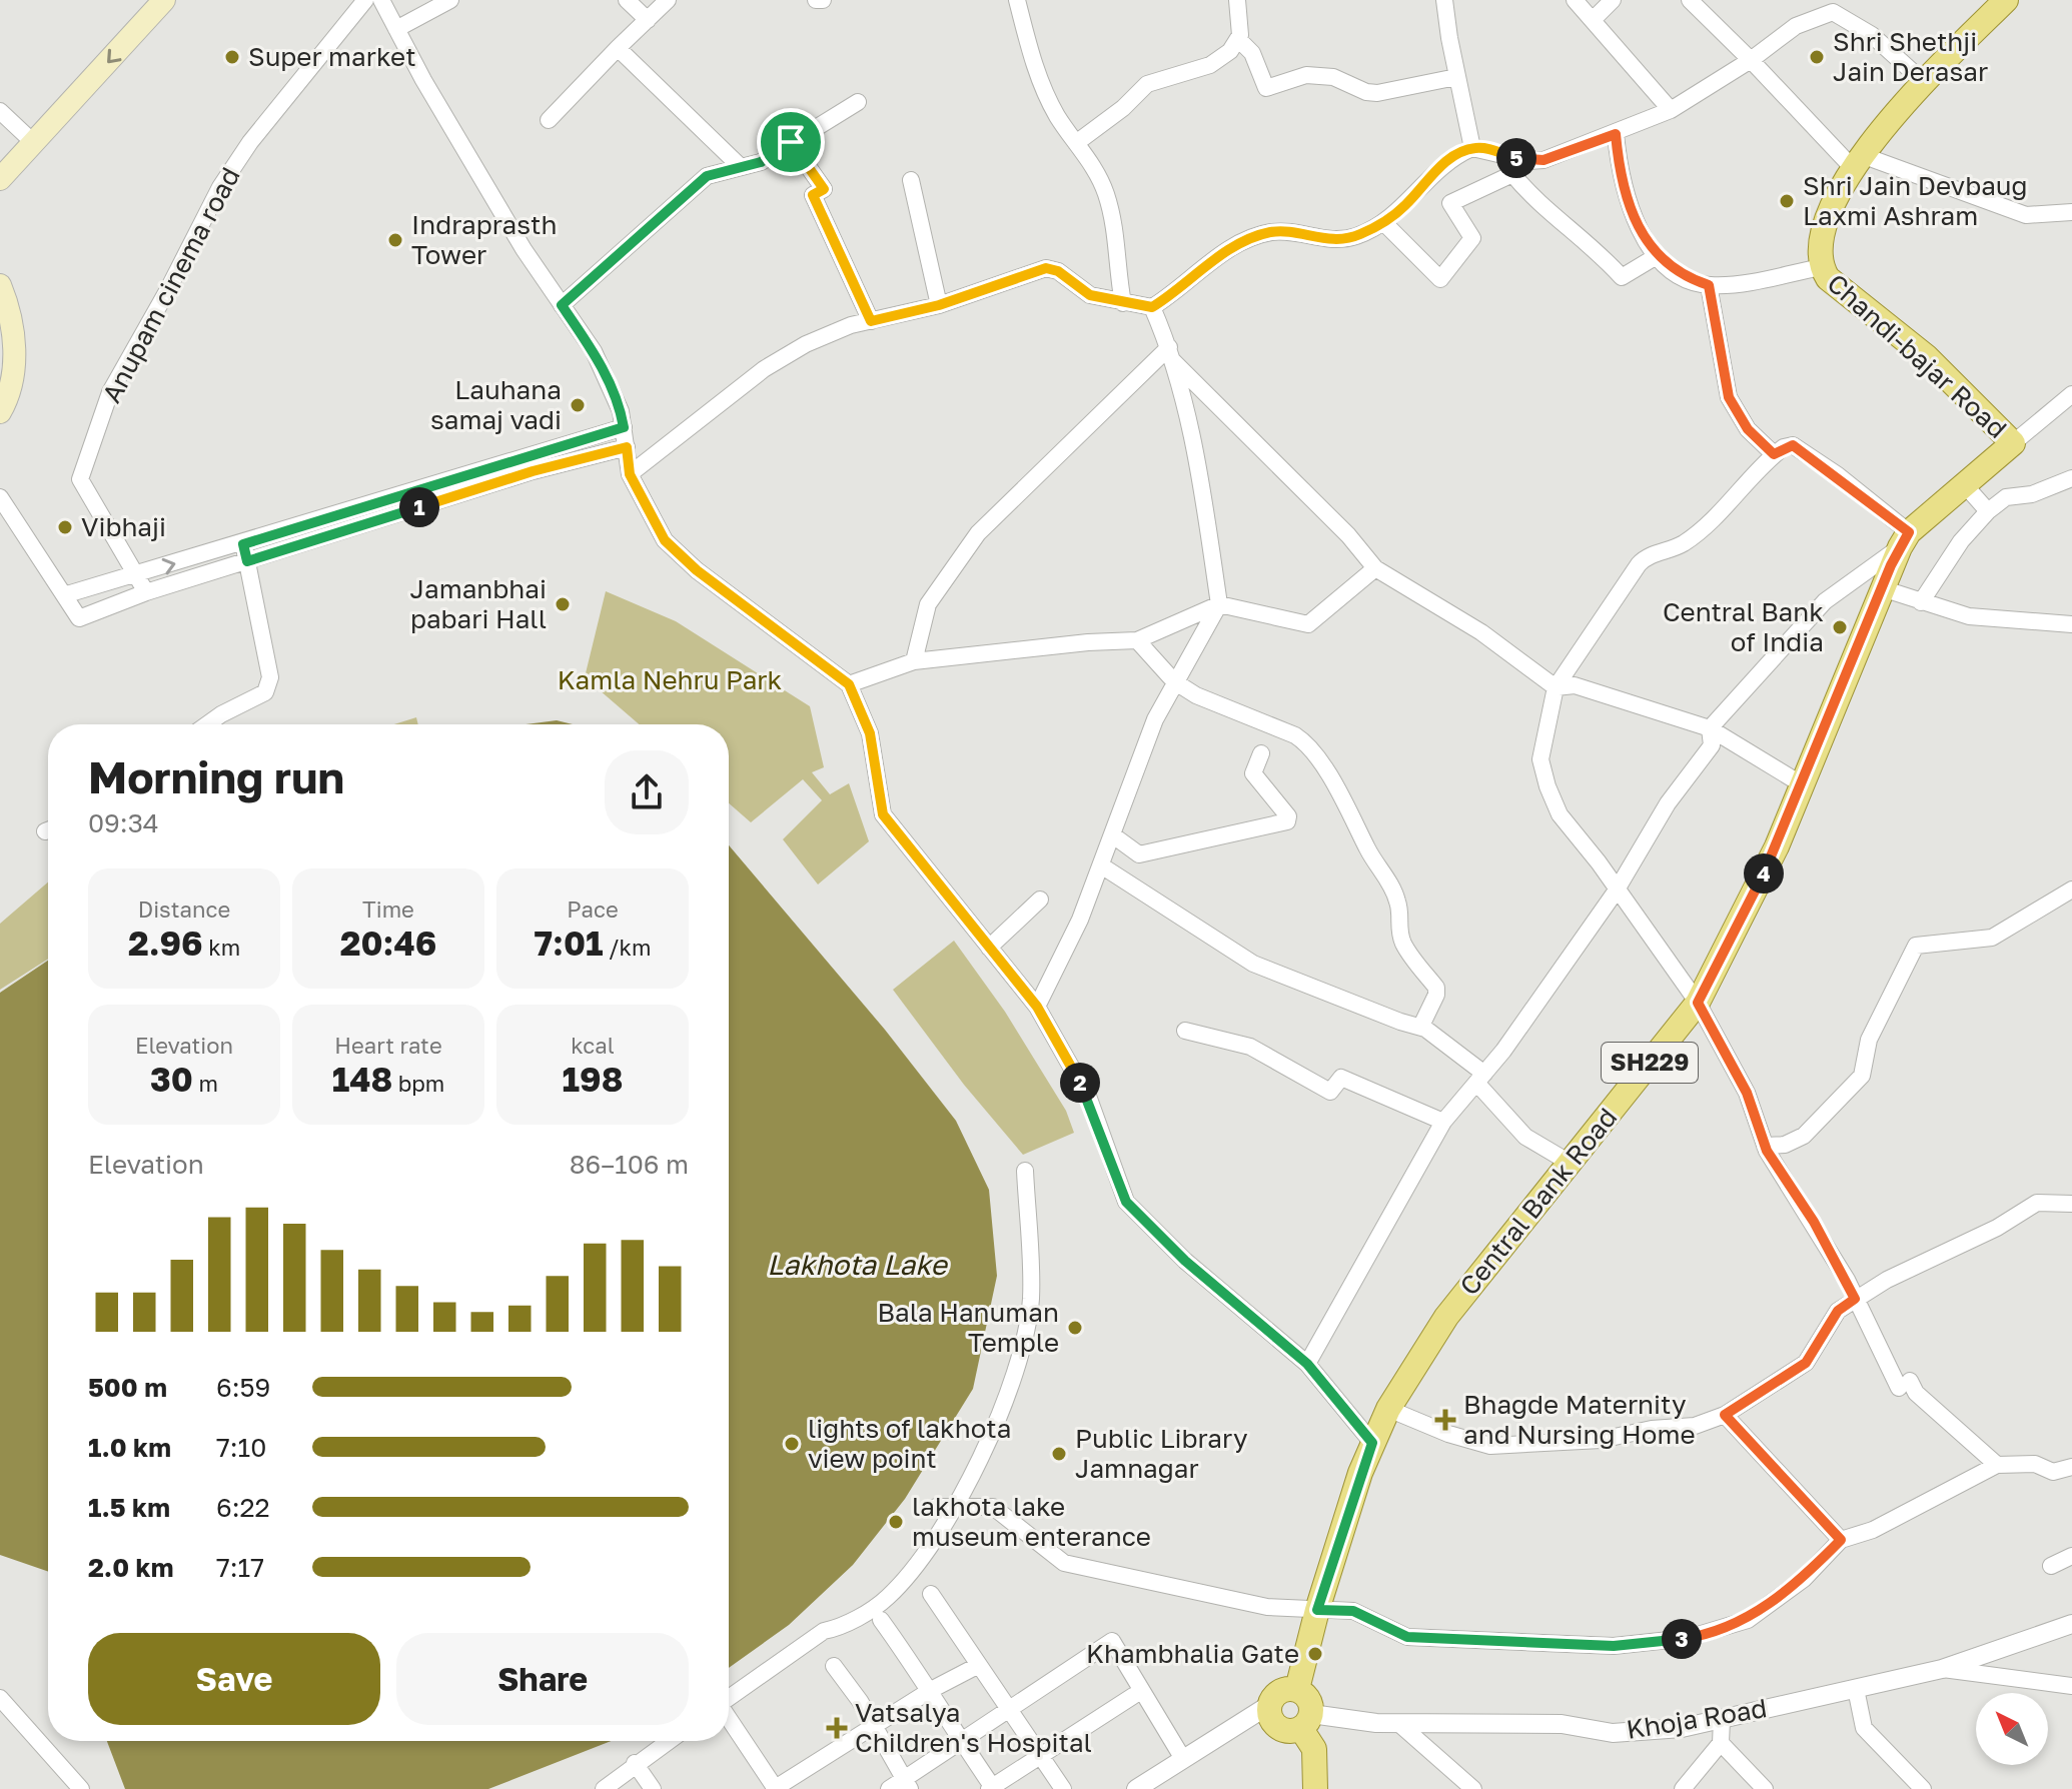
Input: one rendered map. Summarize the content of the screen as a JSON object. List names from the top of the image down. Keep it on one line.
{"streets":{"main road":["Chandi-bajar Road","SH229","Central Bank Road"],"street":["Anupam cinema road","Khoja Road"]},"crossings":[["Chandi-bajar Road","Central Bank Road"],["Central Bank Road","Khoja Road"]],"water":["Lakhota Lake"],"parks":["Kamla Nehru Park"],"places":{"other":["Super market","Shri Shethji Jain Derasar","Shri Jain Devbaug Laxmi Ashram","Indraprasth Tower","Lauhana samaj vadi","Vibhaji","Jamanbhai pabari Hall","Central Bank of India","Bala Hanuman Temple","lights of lakhota view point","Public Library Jamnagar","lakhota lake museum enterance","Khambhalia Gate"],"health":["Bhagde Maternity and Nursing Home","Vatsalya Children's Hospital"]},"north":"top left","page":{"pins":["5","1","4","2","3"],"heading":["Morning run","09:34"],"stats":[["Distance","2.96 km"],["Time","20:46"],["Pace","7:01 /km"],["Elevation","30 m"],["Heart rate","148 bpm"],["kcal","198"]],"chart":["Elevation","86–106 m"],"list":[{"name":"500 m","note":"6:59"},{"name":"1.0 km","note":"7:10"},{"name":"1.5 km","note":"6:22"},{"name":"2.0 km","note":"7:17"}],"buttons":["Save","Share"]}}
